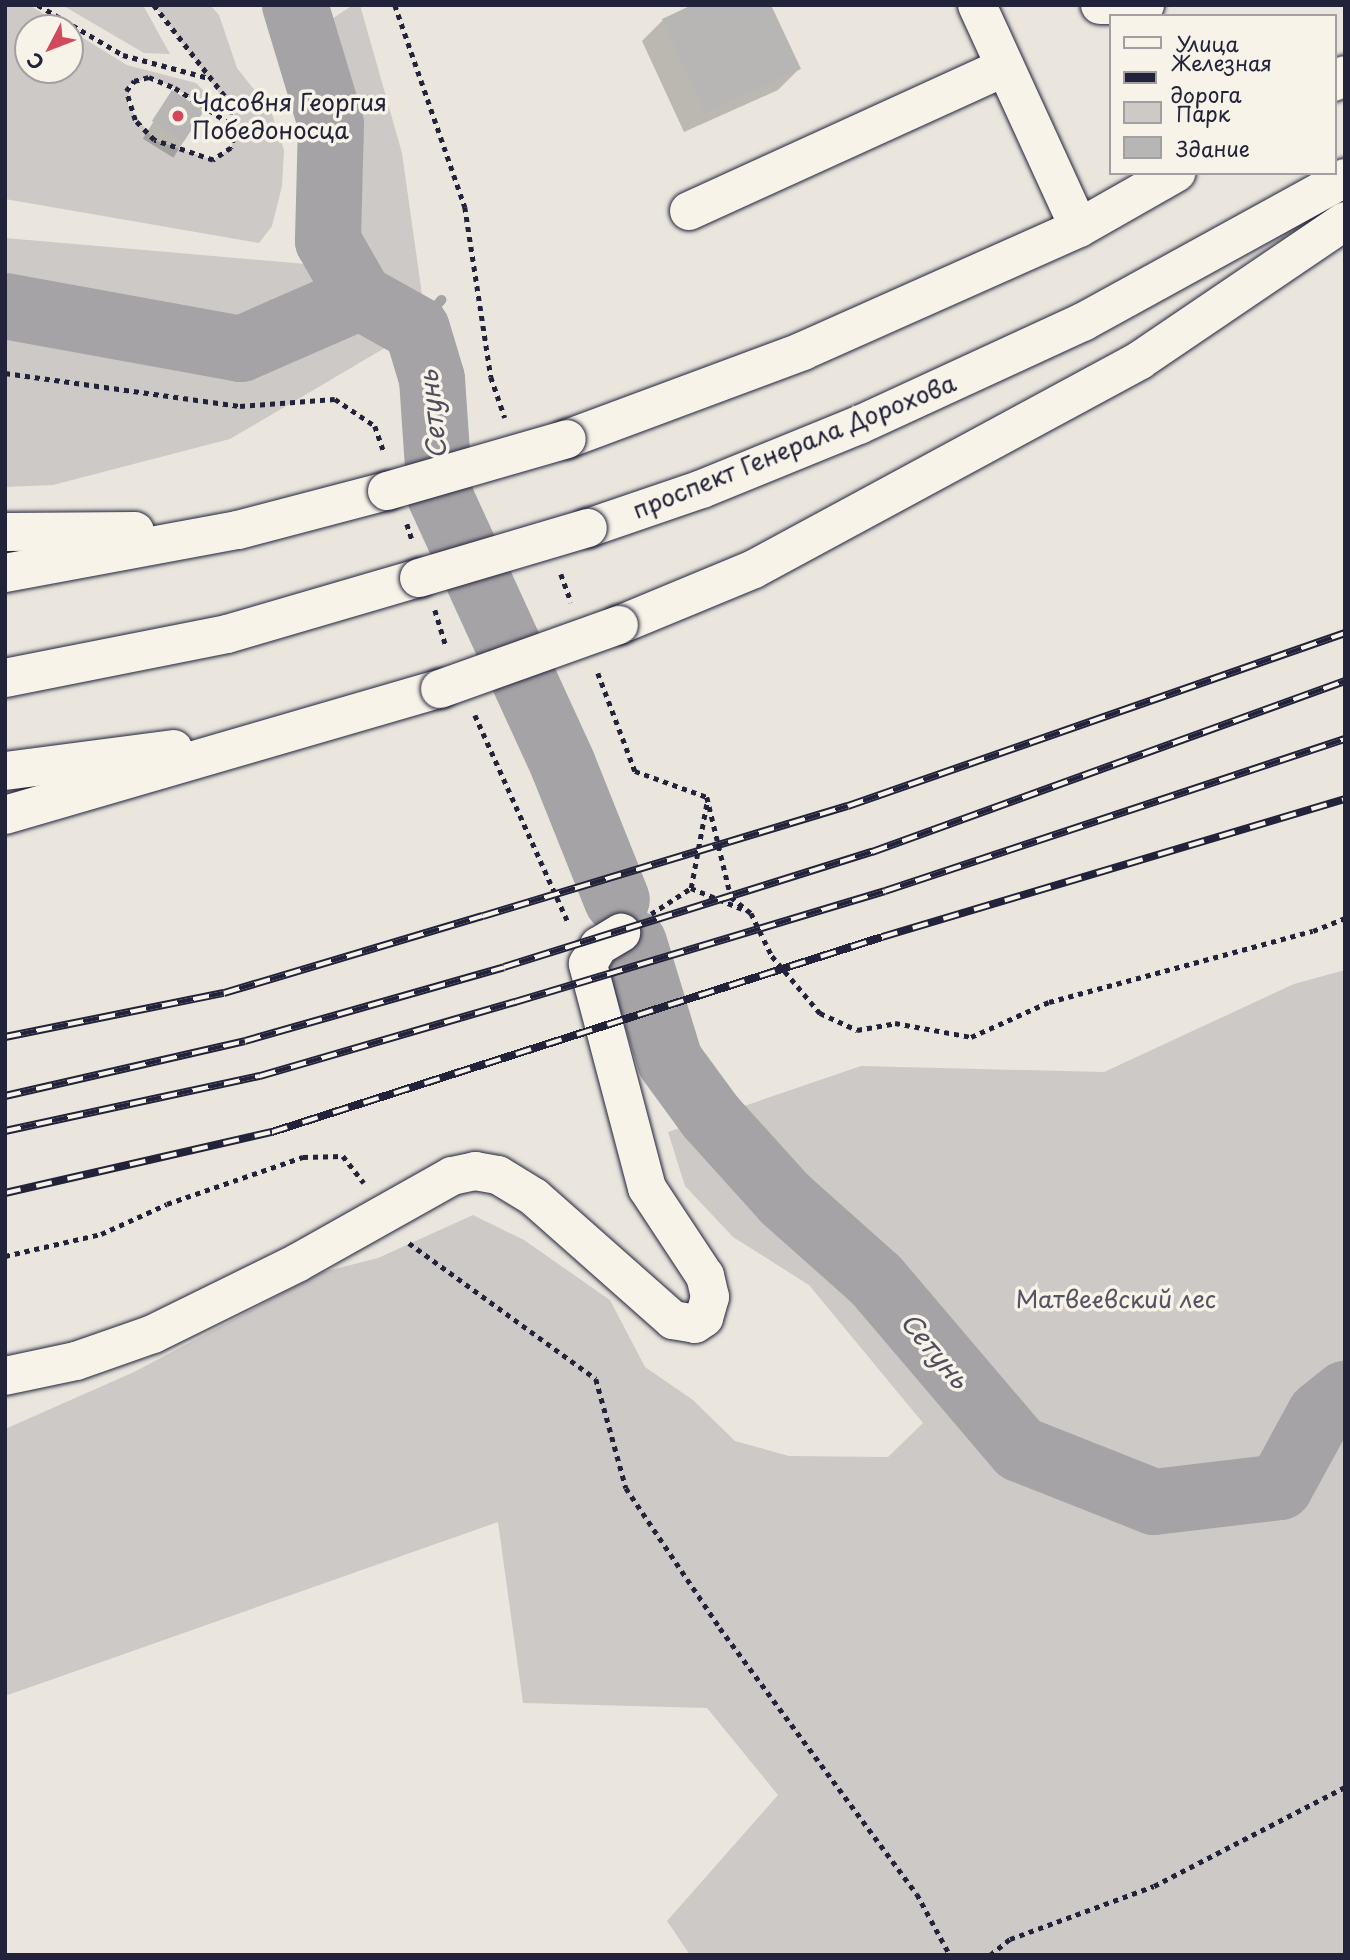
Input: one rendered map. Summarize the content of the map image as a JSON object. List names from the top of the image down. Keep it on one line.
{"streets":{"main road":["проспект Генерала Дорохова"]},"water":["Сетунь"],"parks":["Матвеевский лес"],"places":["Часовня Георгия Победоносца"],"legend":["Улица","Железная дорога","Парк","Здание"],"north":"bottom left"}
